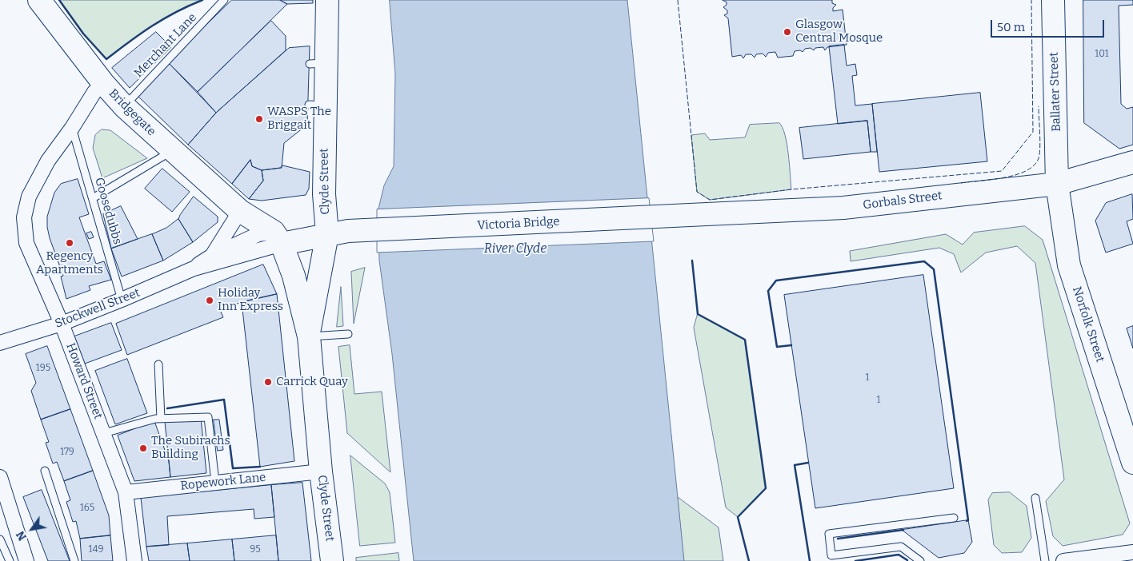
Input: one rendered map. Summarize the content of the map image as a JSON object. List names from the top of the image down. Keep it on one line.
{"streets":{"main road":["Ballater Street","Bridgegate","Clyde Street","Gorbals Street","Victoria Bridge","Stockwell Street","Norfolk Street"],"street":["Howard Street","Ropework Lane"],"lane":["Merchant Lane","Goosedubbs"]},"crossings":[["Merchant Lane","Bridgegate"],["Ballater Street","Gorbals Street"],["Ballater Street","Norfolk Street"],["Bridgegate","Stockwell Street"],["Bridgegate","Howard Street"],["Clyde Street","Stockwell Street"],["Clyde Street","Ropework Lane"],["Gorbals Street","Victoria Bridge"],["Gorbals Street","Norfolk Street"],["Goosedubbs","Stockwell Street"],["Goosedubbs","Howard Street"],["Victoria Bridge","Stockwell Street"],["Stockwell Street","Howard Street"],["Howard Street","Ropework Lane"]],"water":["River Clyde"],"places":["Glasgow Central Mosque","WASPS The Briggait","Regency Apartments","Holiday Inn Express","Carrick Quay","The Subirachs Building"],"house_numbers":["101","195","1","1","179","165","149","95"],"scale_bar":"50 m","north":"bottom left"}
